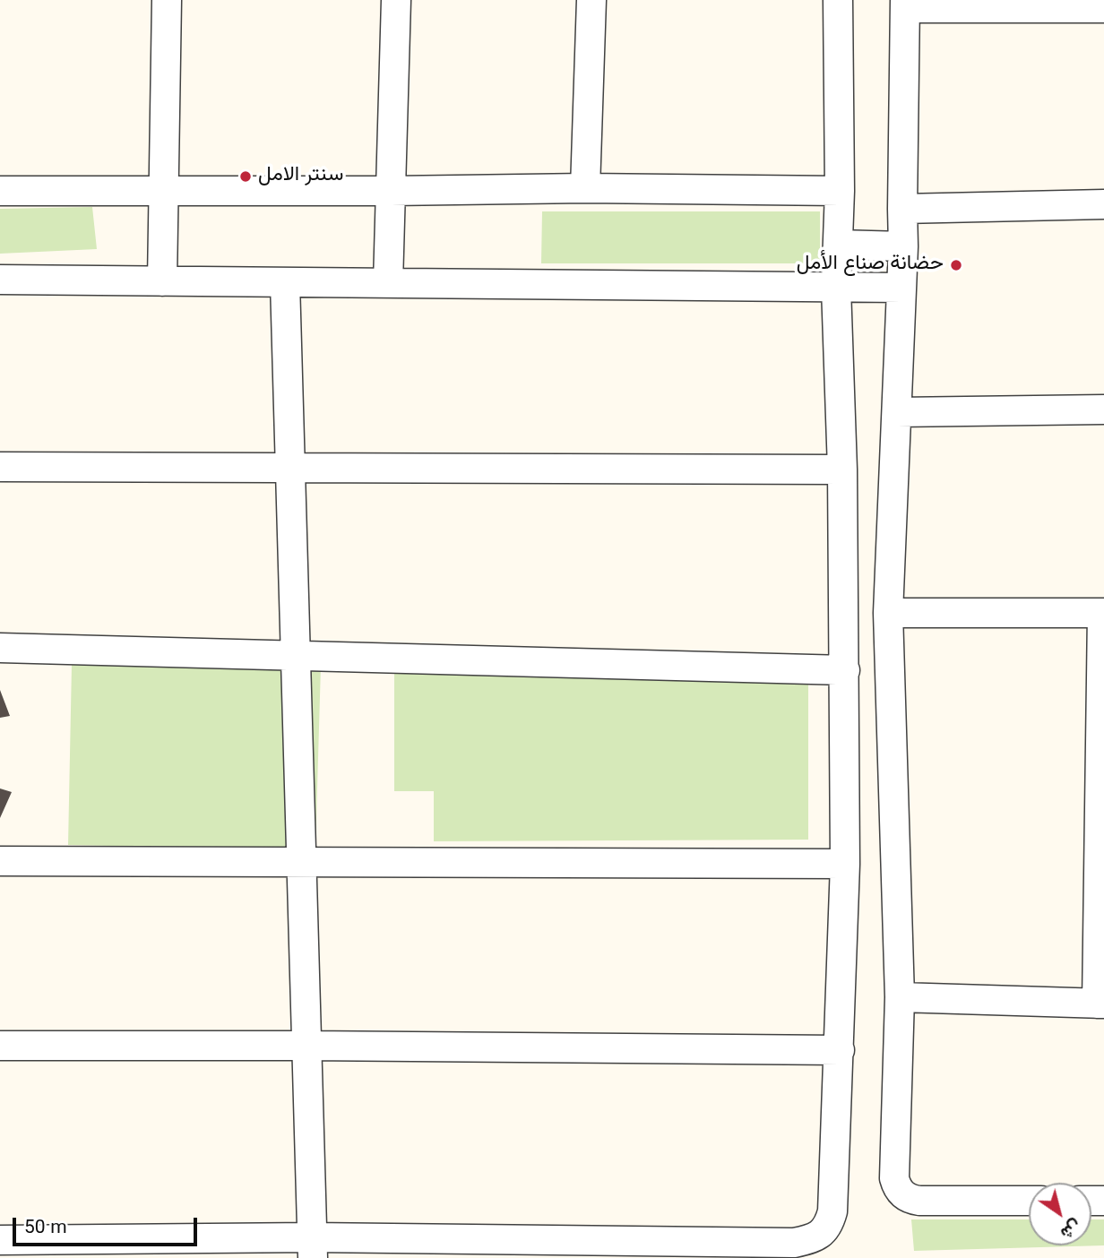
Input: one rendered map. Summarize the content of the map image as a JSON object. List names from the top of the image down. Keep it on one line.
{"places":["سنتر الامل","حضانة صناع الأمل"],"scale_bar":"50 m","north":"bottom right"}
